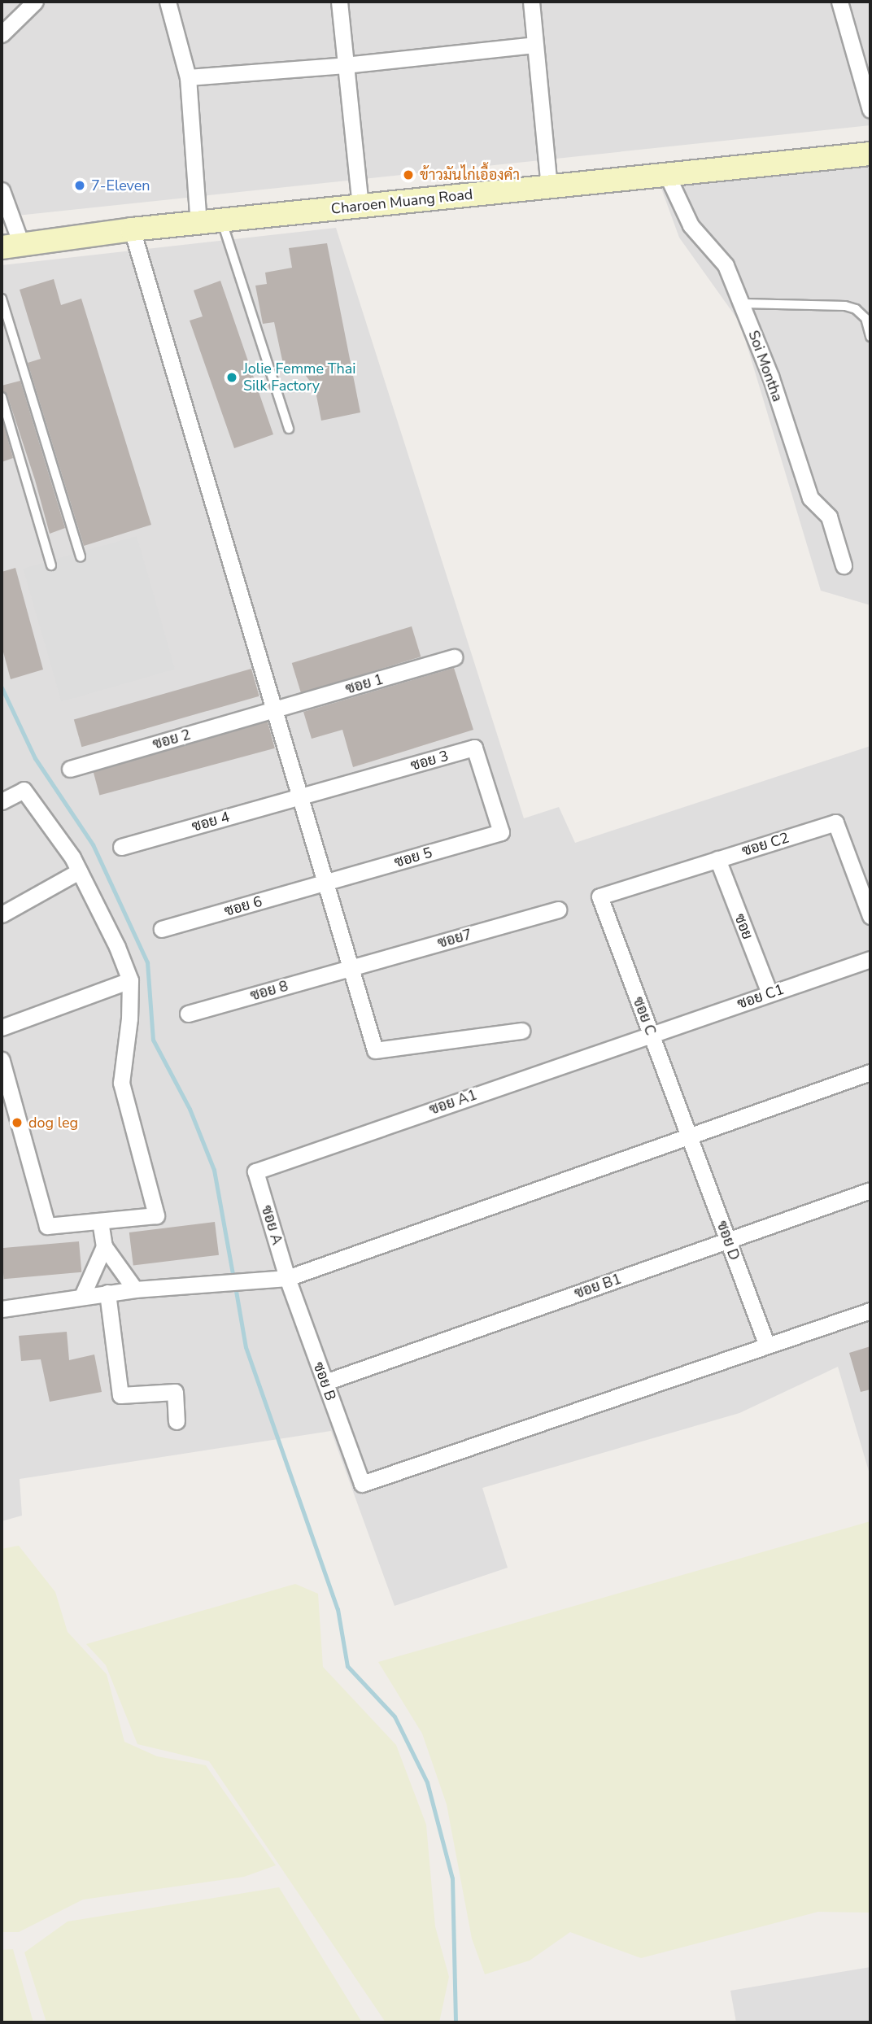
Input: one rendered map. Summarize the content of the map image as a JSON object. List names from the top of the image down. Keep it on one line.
{"streets":{"main road":["Charoen Muang Road"],"street":["Soi Montha","ซอย 1","ซอย 2","ซอย 3","ซอย 4","ซอย C2","ซอย 5","ซอย 6","ซอย","ซอย7","ซอย 8","ซอย C1","ซอย C","ซอย A1","ซอย A","ซอย D","ซอย B1","ซอย B"]},"crossings":[["Charoen Muang Road","Soi Montha"],["ซอย 1","ซอย 2"],["ซอย 3","ซอย 4"],["ซอย 3","ซอย 5"],["ซอย C2","ซอย"],["ซอย C2","ซอย C"],["ซอย 5","ซอย 6"],["ซอย","ซอย C1"],["ซอย7","ซอย 8"],["ซอย C1","ซอย C"],["ซอย C1","ซอย A1"],["ซอย C","ซอย A1"],["ซอย C","ซอย D"],["ซอย A1","ซอย A"],["ซอย A","ซอย B"],["ซอย D","ซอย B1"],["ซอย D","ซอย B"],["ซอย B1","ซอย B"]],"places":["ข้าวมันไก่เอื้องคํา","7-Eleven","Jolie Femme Thai Silk Factory","dog leg"]}
